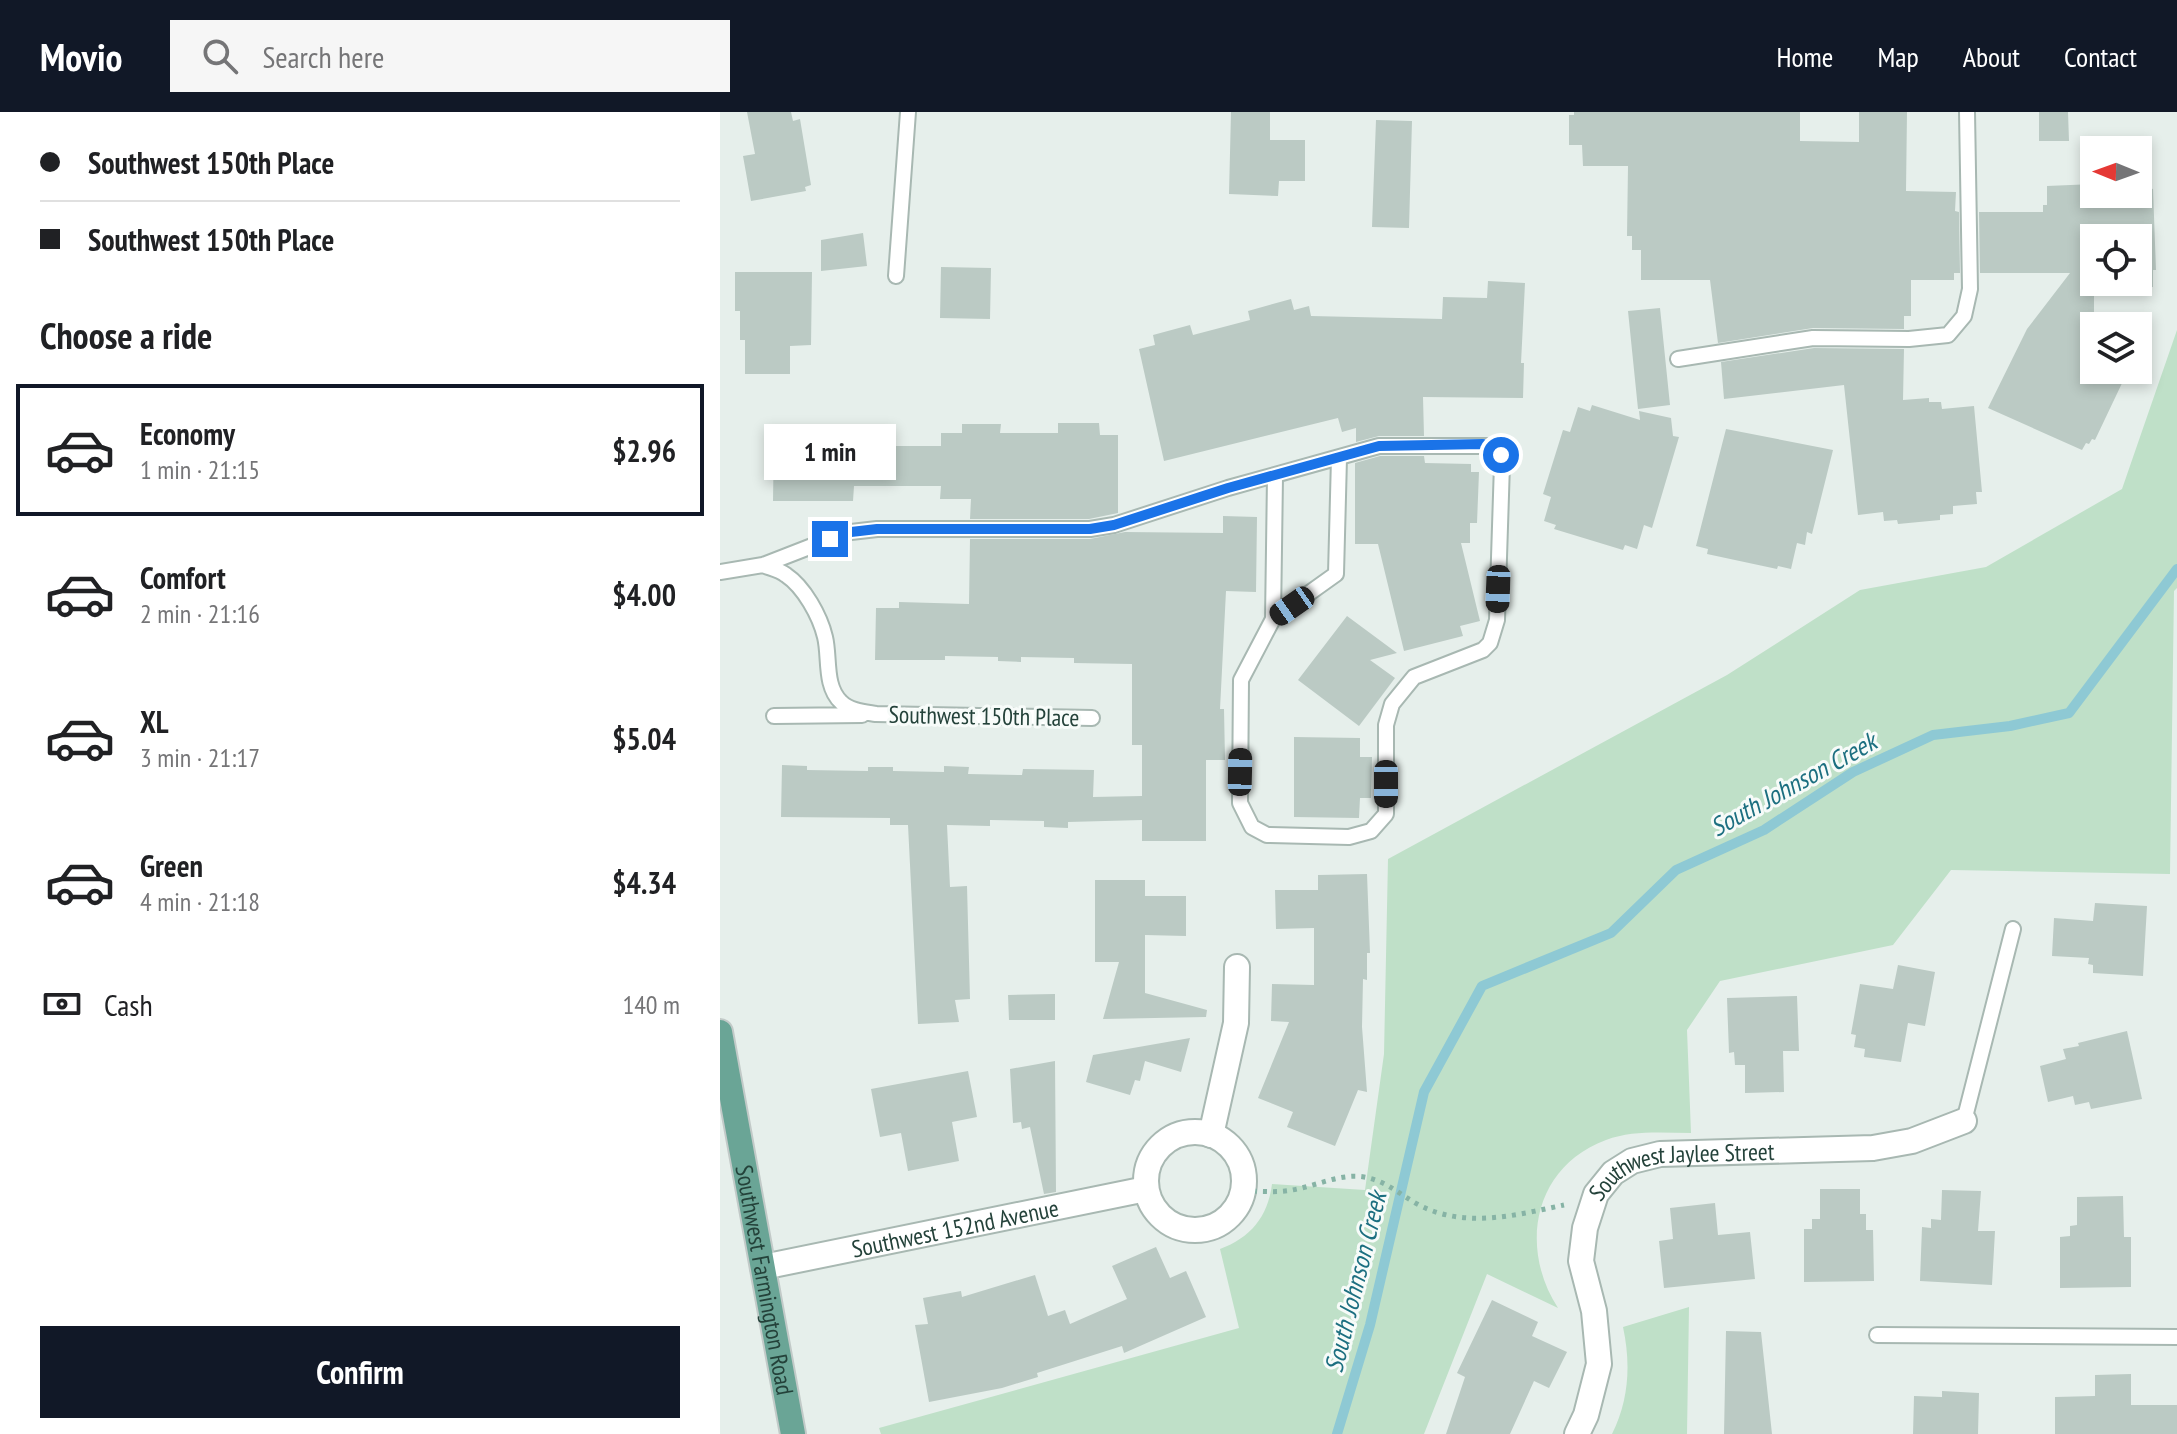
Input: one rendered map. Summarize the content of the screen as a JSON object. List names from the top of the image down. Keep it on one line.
{"streets":{"main road":["Southwest Farmington Road"],"street":["Southwest Jaylee Street","Southwest 152nd Avenue"],"lane":["Southwest 150th Place"]},"crossings":[["Southwest 152nd Avenue","Southwest Farmington Road"]],"water":["South Johnson Creek"],"north":"left","page":{"header":"Movio","search":"Search here","nav":["Home","Map","About","Contact"],"banner":["Southwest 150th Place","Southwest 150th Place"],"heading":"Choose a ride","list":[{"name":"Economy","note":"1 min · 21:15","value":"$2.96"},{"name":"Comfort","note":"2 min · 21:16","value":"$4.00"},{"name":"XL","note":"3 min · 21:17","value":"$5.04"},{"name":"Green","note":"4 min · 21:18","value":"$4.34"}],"bubble":"1 min","pay":["Cash","140 m"],"buttons":"Confirm"}}
